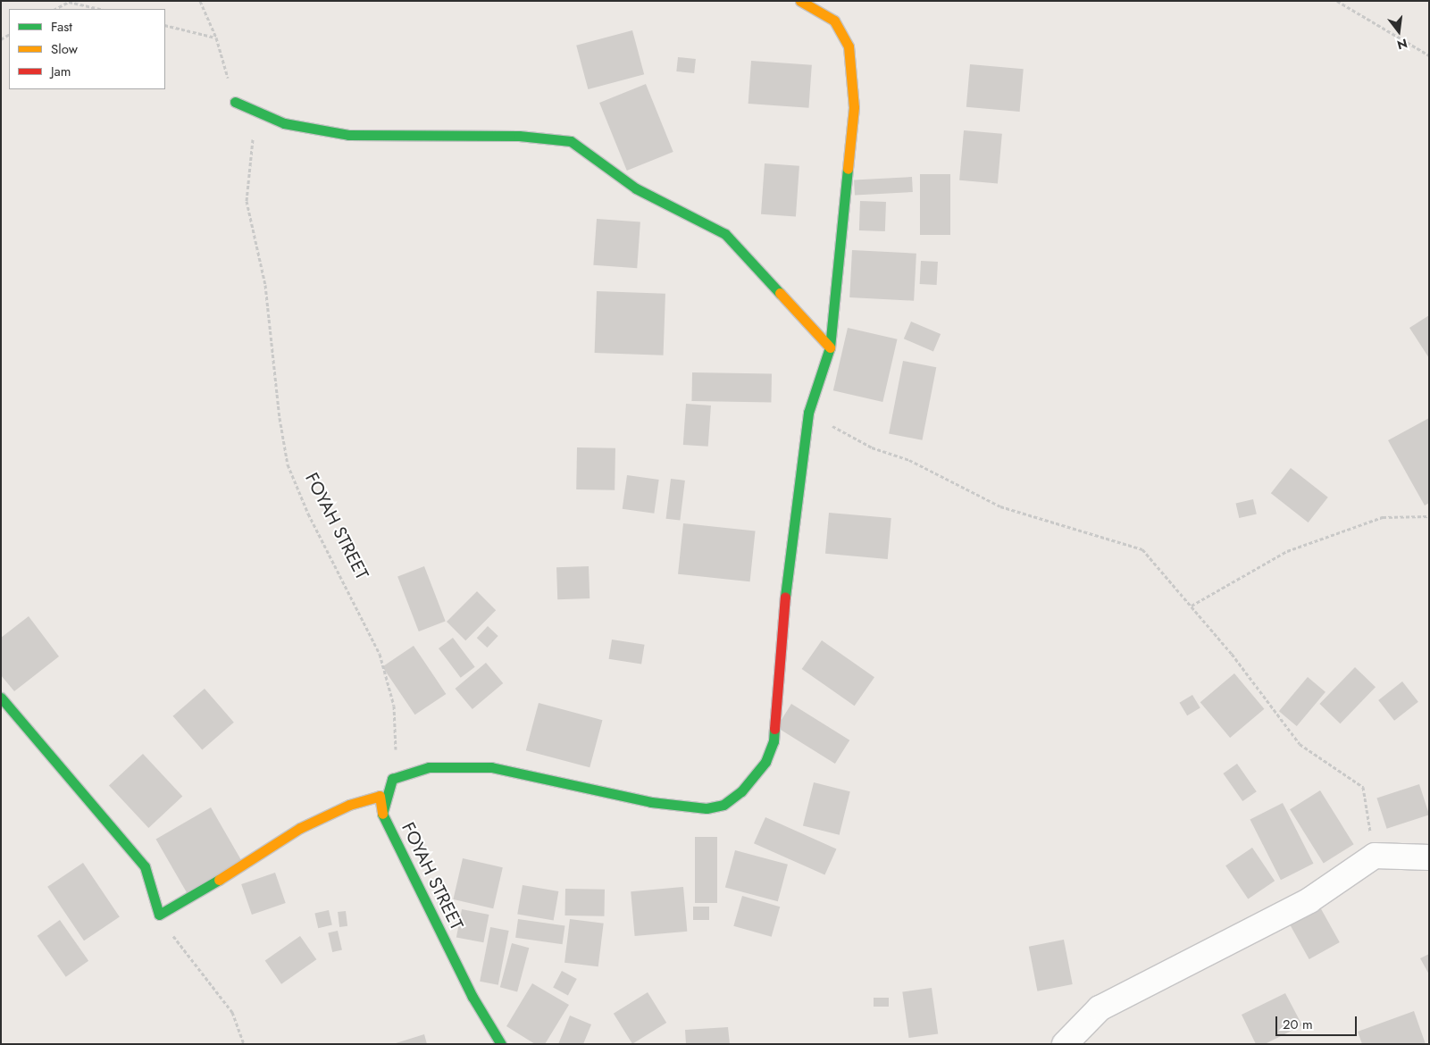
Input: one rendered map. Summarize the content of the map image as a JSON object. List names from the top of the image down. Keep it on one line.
{"streets":{"street":["FOYAH STREET"]},"legend":["Fast","Slow","Jam"],"scale_bar":"20 m","north":"bottom"}
